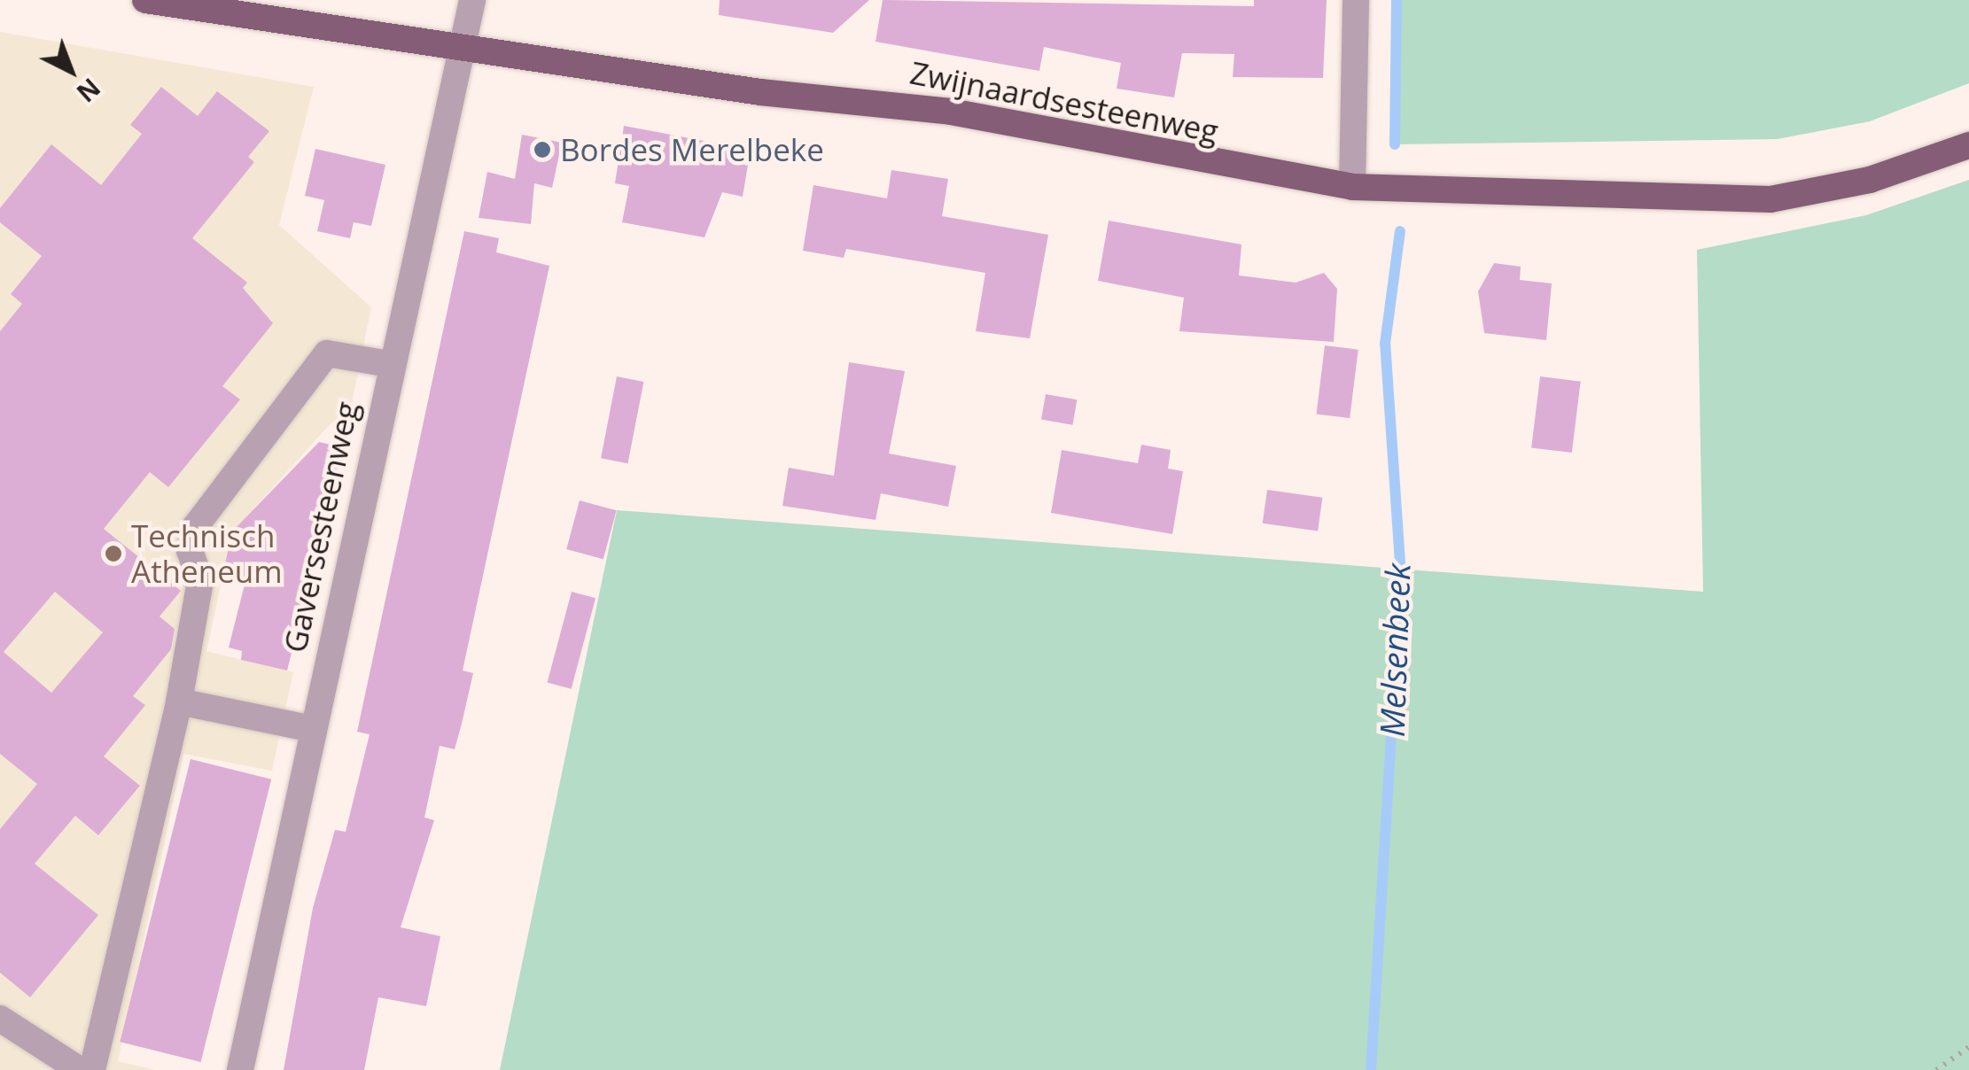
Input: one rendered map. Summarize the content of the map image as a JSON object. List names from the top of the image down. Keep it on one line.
{"streets":{"main road":["Zwijnaardsesteenweg"],"street":["Gaversesteenweg"]},"crossings":[["Zwijnaardsesteenweg","Gaversesteenweg"]],"water":["Melsenbeek"],"places":["Bordes Merelbeke","Technisch Atheneum"],"north":"bottom right"}
